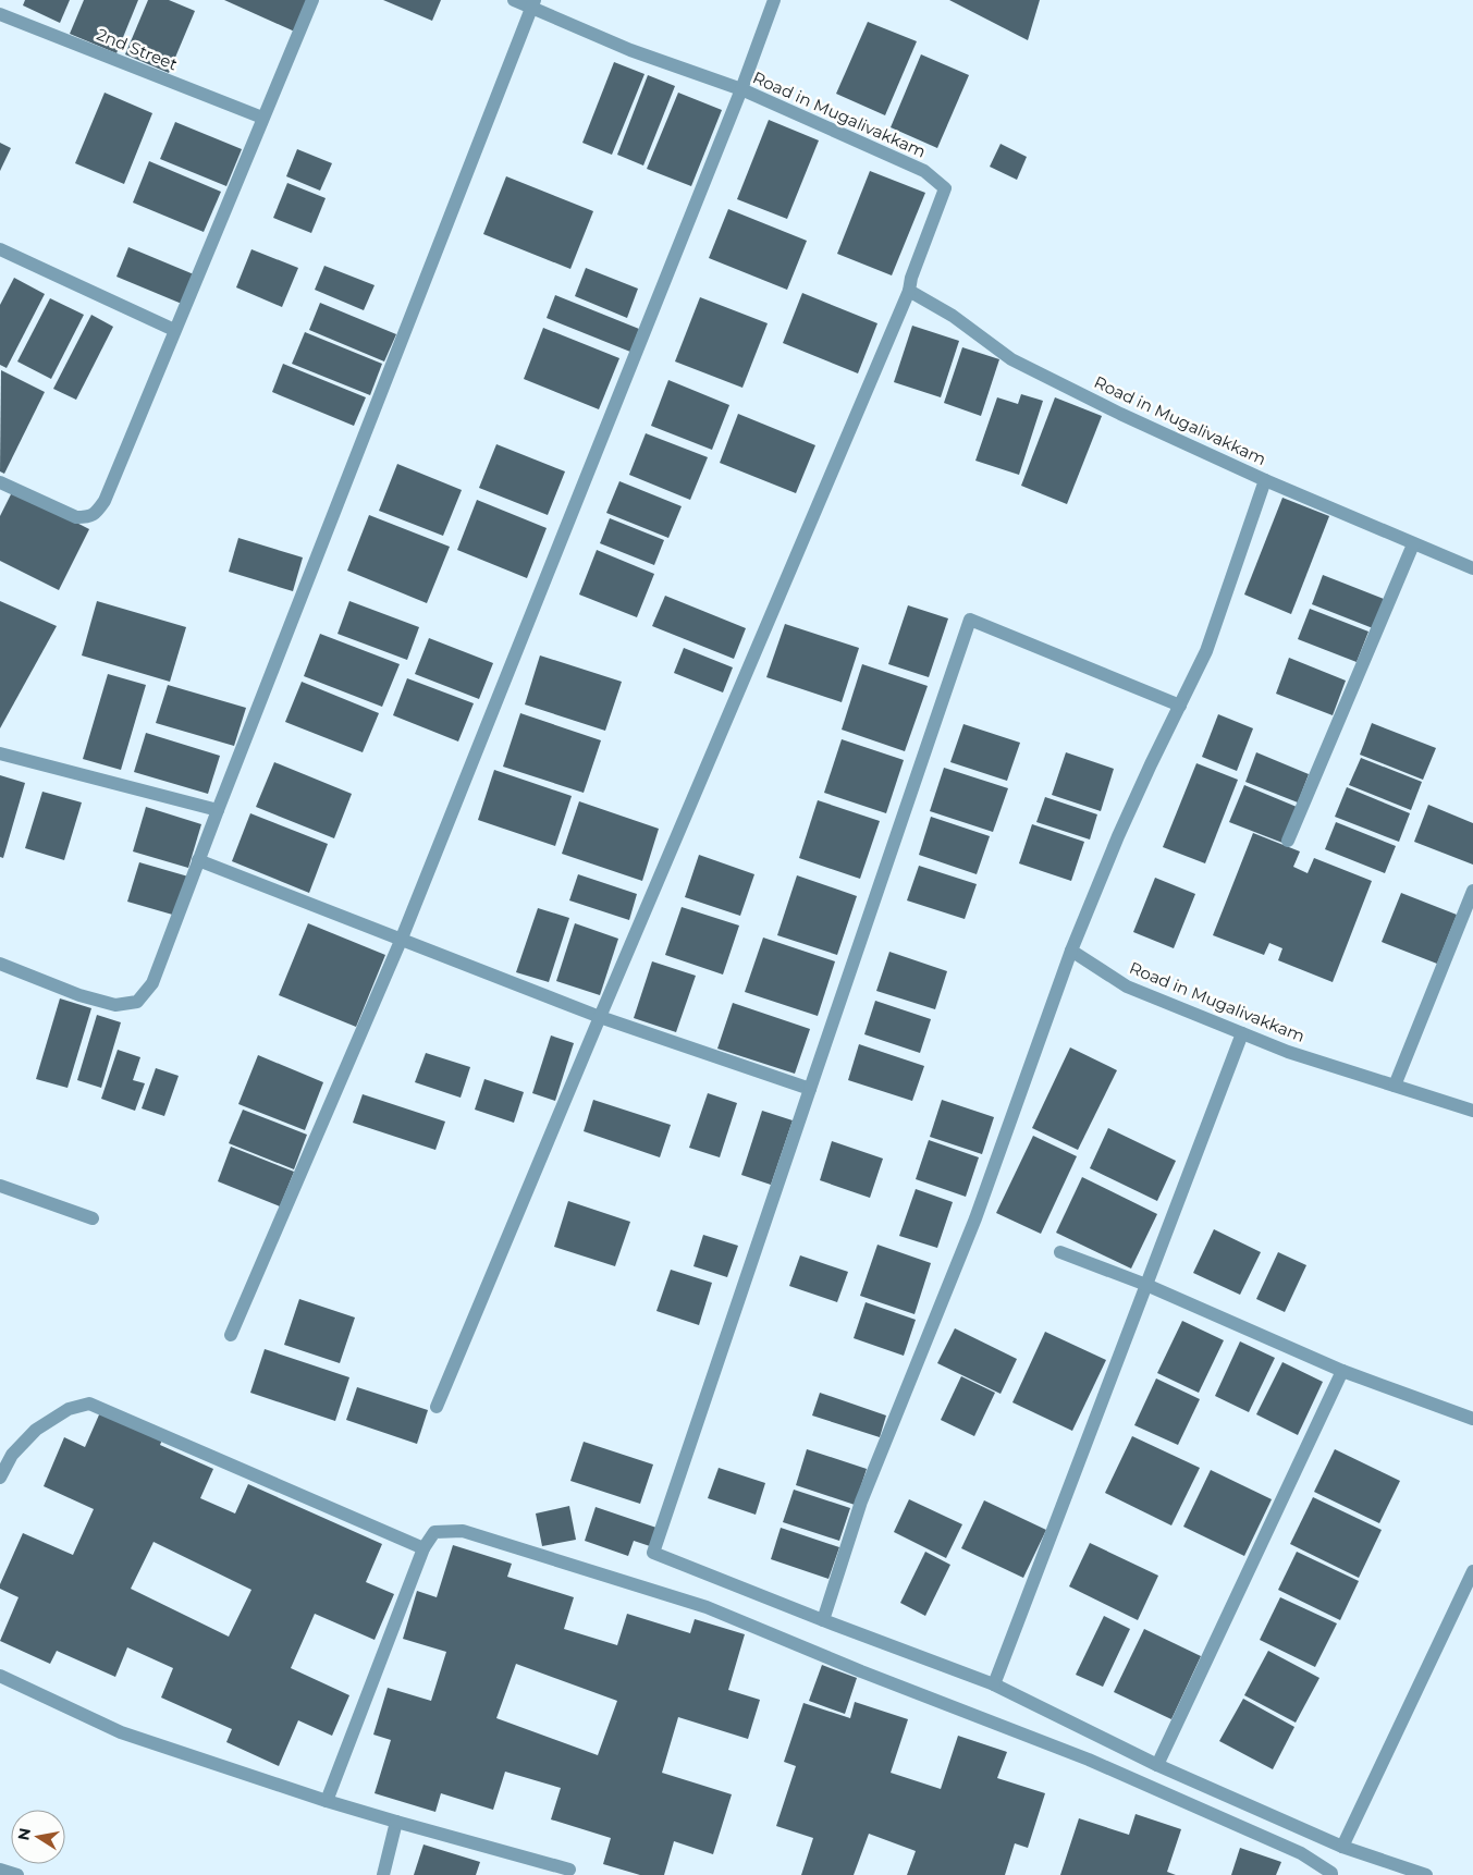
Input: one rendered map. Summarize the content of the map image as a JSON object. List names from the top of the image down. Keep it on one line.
{"streets":{"street":["2nd Street","Road in Mugalivakkam"]},"north":"left"}
